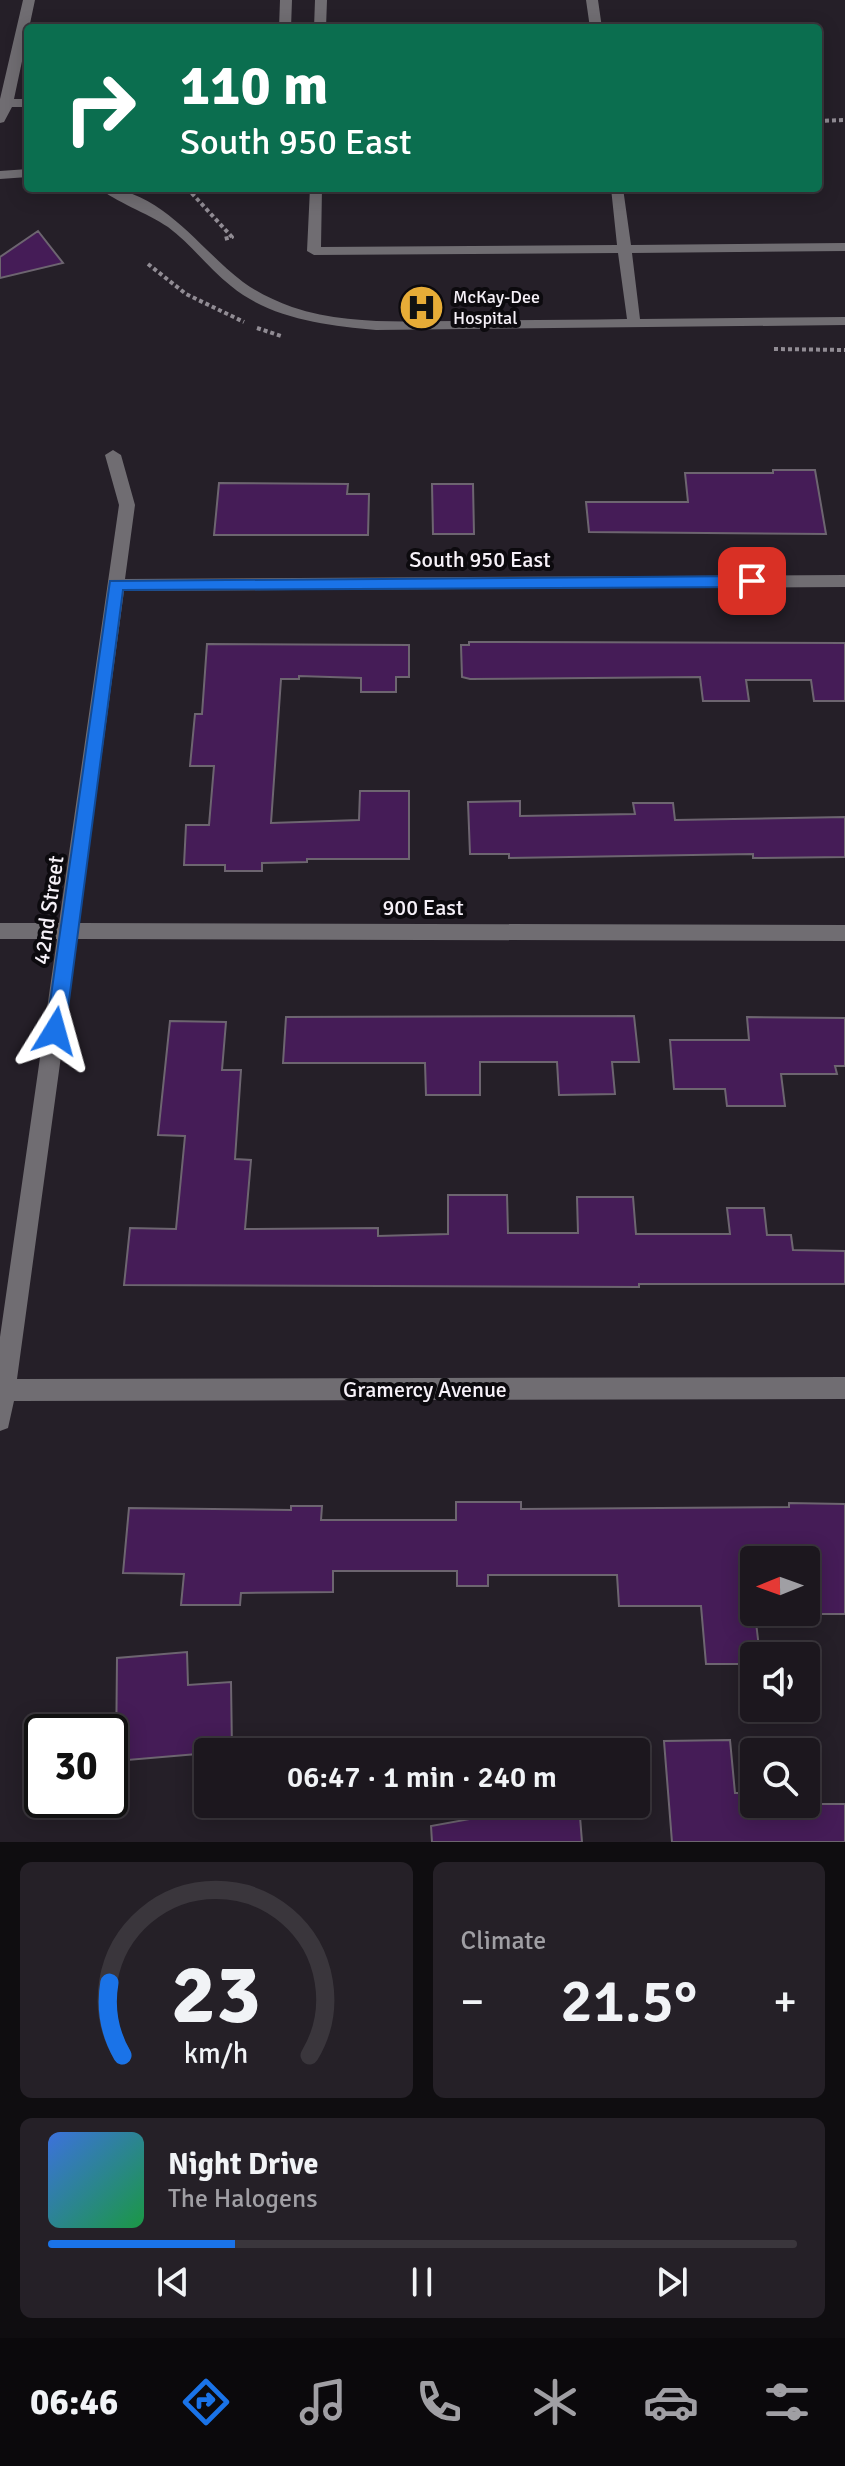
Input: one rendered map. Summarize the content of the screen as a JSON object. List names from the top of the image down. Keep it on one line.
{"streets":{"street":["South 950 East","900 East","42nd Street","Gramercy Avenue"]},"crossings":[["South 950 East","42nd Street"],["900 East","42nd Street"],["42nd Street","Gramercy Avenue"]],"places":{"hospital":["McKay-Dee Hospital"]},"north":"left","page":{"turn":["110 m","South 950 East"],"limit":"30","trip":"06:47 · 1 min · 240 m","tile":"Climate","heat":["−","21.5°","+"],"song":["Night Drive","The Halogens"],"tabs":"06:46","gauge":["23","km/h"]}}
